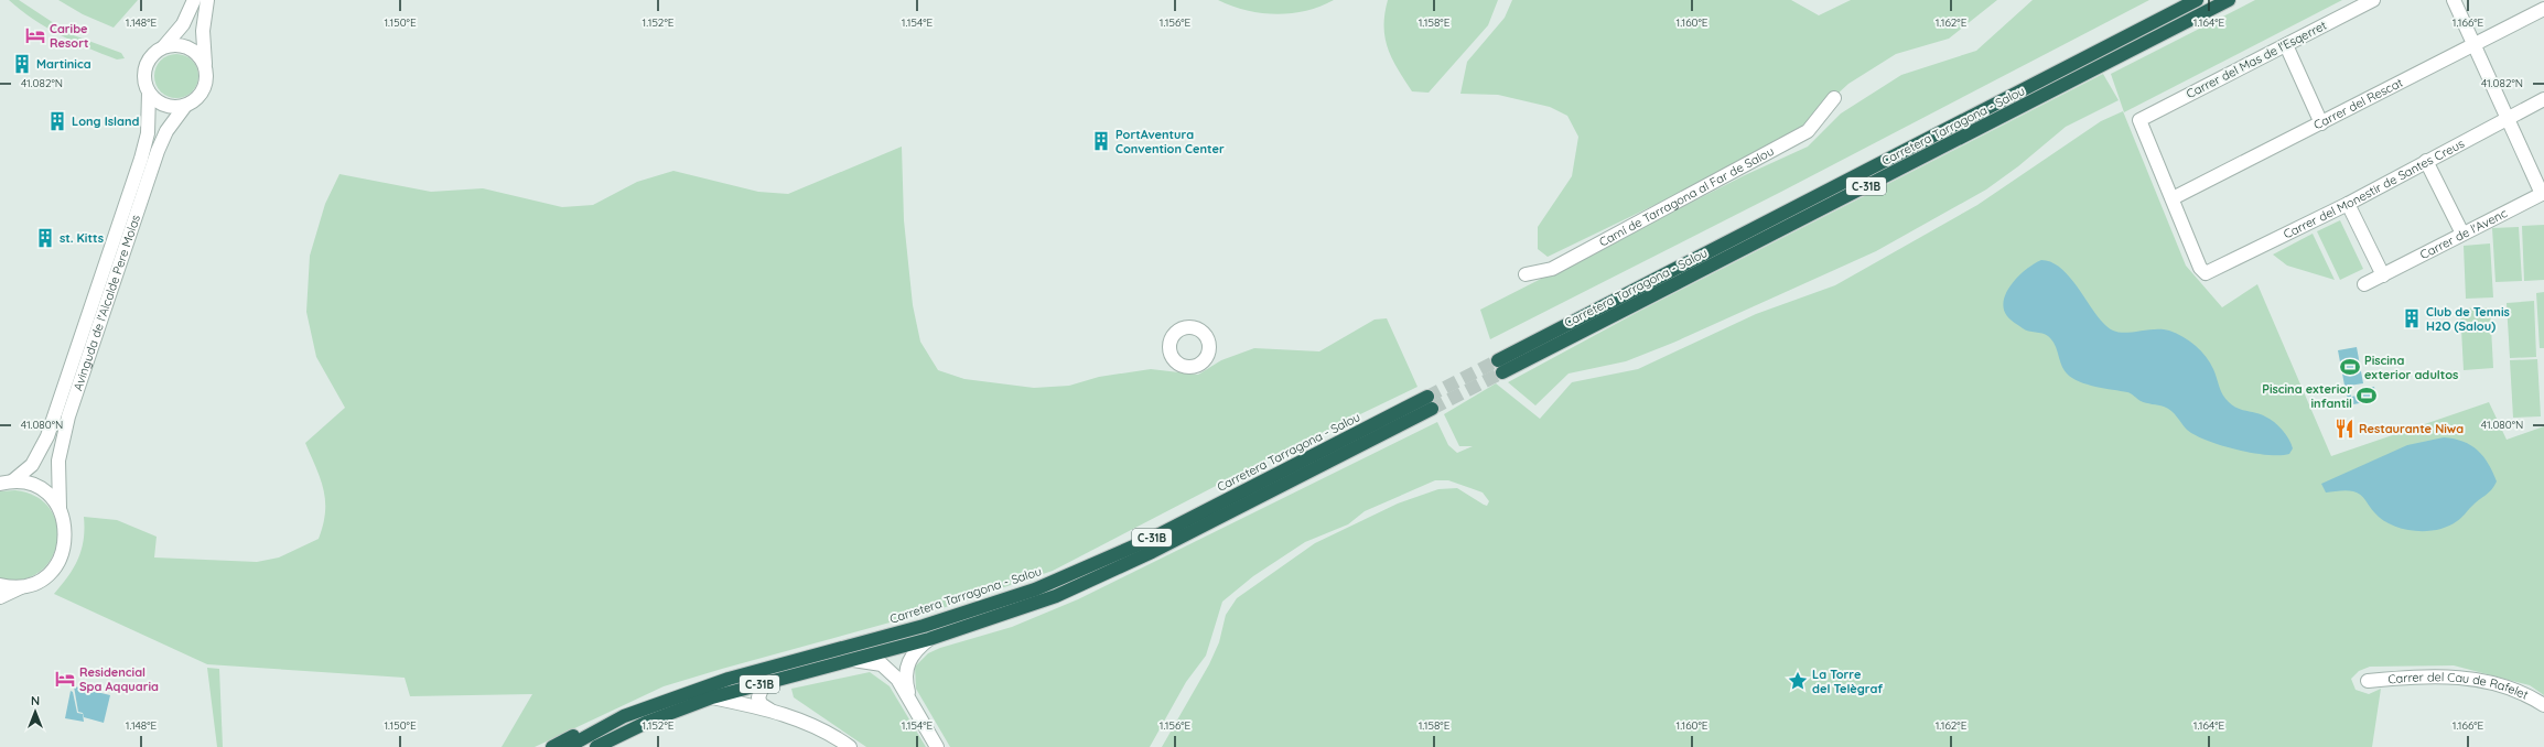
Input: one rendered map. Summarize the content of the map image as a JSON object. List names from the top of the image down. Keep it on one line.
{"streets":{"highway":["Carretera Tarragona - Salou","C-31B"],"street":["Carrer del Mas de l'Esqerret","Carrer del Rescat","Carrer del Monestir de Santes Creus","Camí de Tarragona al Far de Salou","Carrer de l'Avenc","Avinguda de l'Alcalde Pere Molas","Carrer del Cau de Rafelet"]},"crossings":[["Carrer del Mas de l'Esqerret","Carrer del Rescat"],["Carrer del Mas de l'Esqerret","Carrer del Monestir de Santes Creus"],["Carrer del Rescat","Carrer del Monestir de Santes Creus"]],"places":{"hotel":["Caribe Resort","Residencial Spa Aqquaria"],"building":["Martinica","Long Island","PortAventura Convention Center","st. Kitts","Club de Tennis H2O (Salou)"],"sports":["Piscina exterior adultos","Piscina exterior infantil"],"restaurant":["Restaurante Niwa"],"place":["La Torre del Telègraf"]},"north":"top","coordinates":["1.148°E","1.150°E","1.152°E","1.154°E","1.156°E","1.158°E","1.160°E","1.162°E","1.164°E","1.166°E","41.082°N","41.080°N"]}
